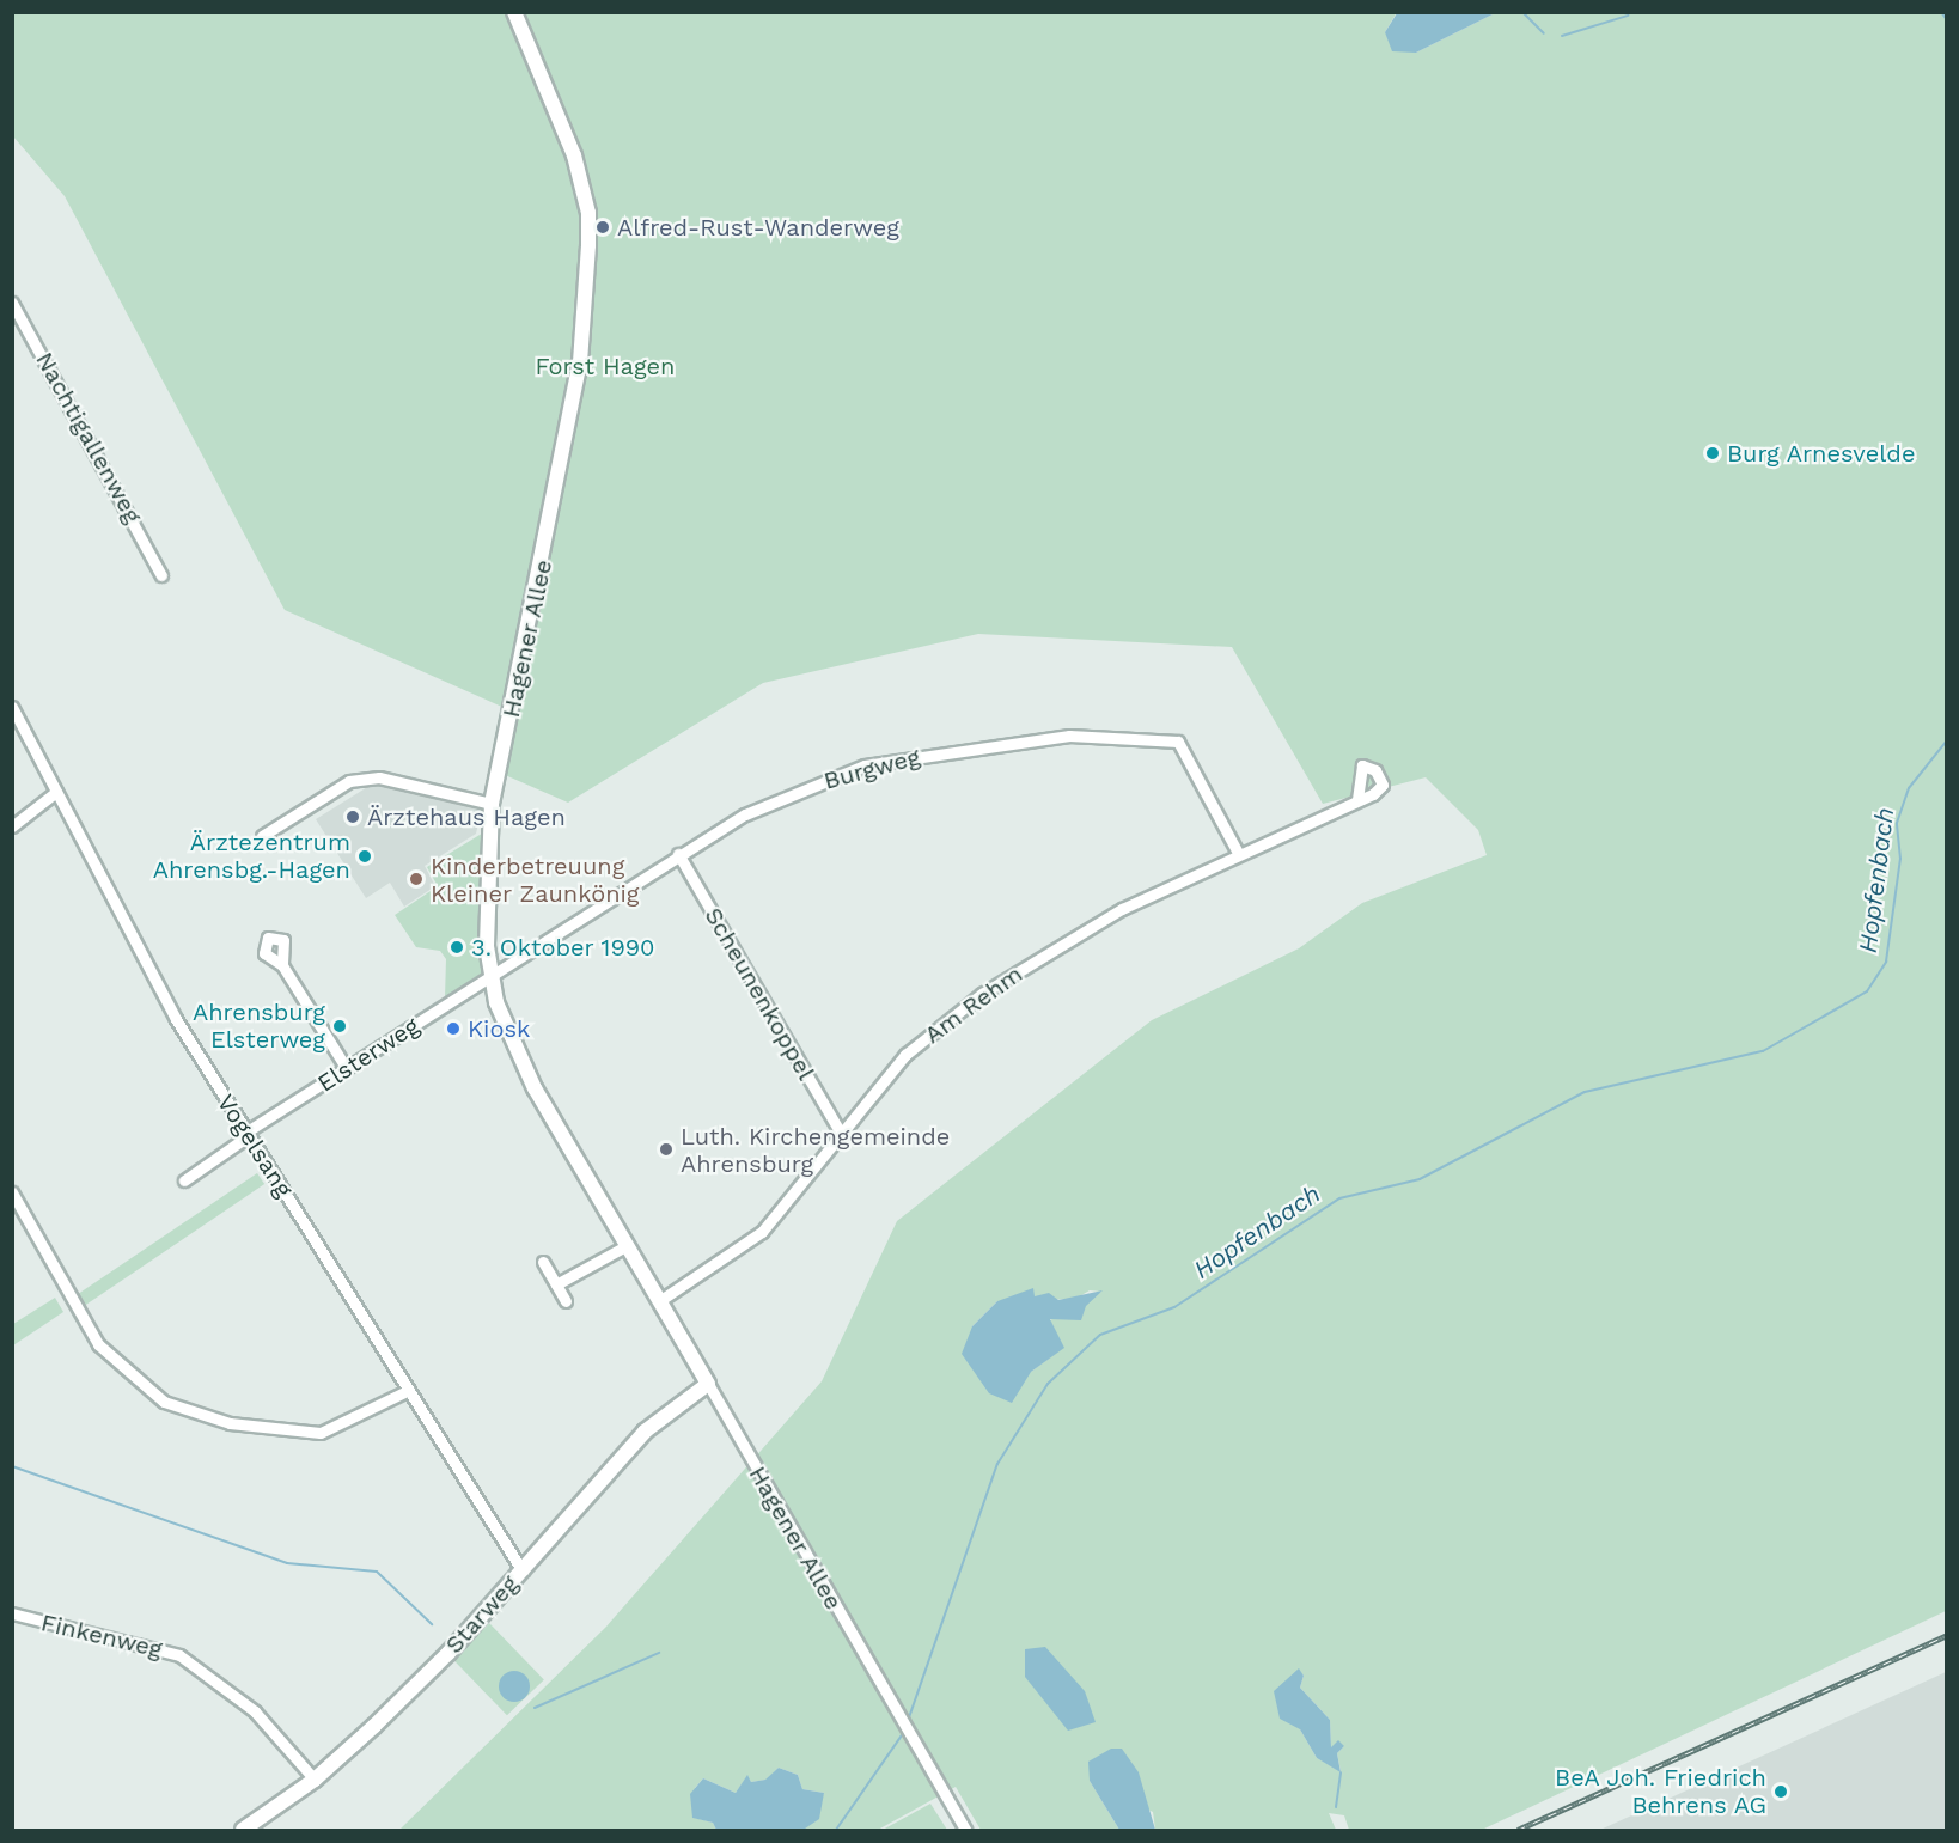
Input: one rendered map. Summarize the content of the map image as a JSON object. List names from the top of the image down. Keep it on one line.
{"streets":{"street":["Nachtigallenweg","Hagener Allee","Burgweg","Scheunenkoppel","Am Rehm","Elsterweg","Vogelsang","Starweg","Finkenweg"]},"crossings":[["Hagener Allee","Burgweg"],["Hagener Allee","Am Rehm"],["Hagener Allee","Elsterweg"],["Hagener Allee","Starweg"],["Burgweg","Scheunenkoppel"],["Burgweg","Am Rehm"],["Burgweg","Elsterweg"],["Scheunenkoppel","Am Rehm"],["Elsterweg","Vogelsang"],["Vogelsang","Starweg"],["Starweg","Finkenweg"]],"water":["Hopfenbach"],"parks":["Forst Hagen"],"places":["Alfred-Rust-Wanderweg","Burg Arnesvelde","Ärztehaus Hagen","Ärztezentrum Ahrensbg.-Hagen","Kinderbetreuung Kleiner Zaunkönig","3. Oktober 1990","Ahrensburg Elsterweg","Kiosk","Luth. Kirchengemeinde Ahrensburg","BeA Joh. Friedrich Behrens AG"]}
